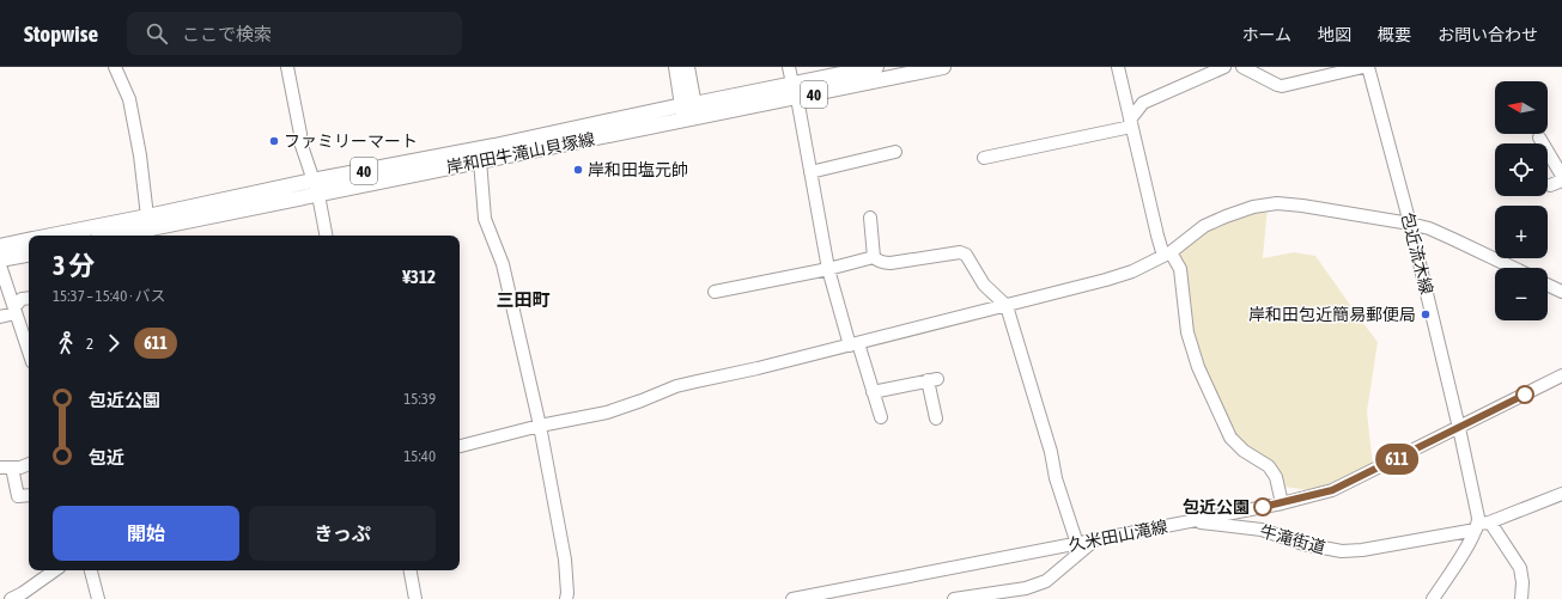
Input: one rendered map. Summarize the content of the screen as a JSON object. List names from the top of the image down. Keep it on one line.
{"streets":{"main road":["40","岸和田牛滝山貝塚線"],"street":["包近流木線","久米田山滝線","牛滝街道"]},"crossings":[["包近流木線","久米田山滝線"],["包近流木線","牛滝街道"],["久米田山滝線","牛滝街道"]],"districts":["三田町"],"places":["ファミリーマート","岸和田塩元帥","岸和田包近簡易郵便局","包近公園"],"lines":["bus line 611"],"north":"left","page":{"header":"Stopwise","search":"ここで検索","nav":["ホーム","地図","概要","お問い合わせ"],"on_map":"611","map_buttons":["+","−"],"heading":["3 分","15:37 – 15:40 · バス","¥312"],"legs":["2","611"],"list":[{"name":"包近公園","value":"15:39"},{"name":"包近","value":"15:40"}],"buttons":["開始","きっぷ"]}}
